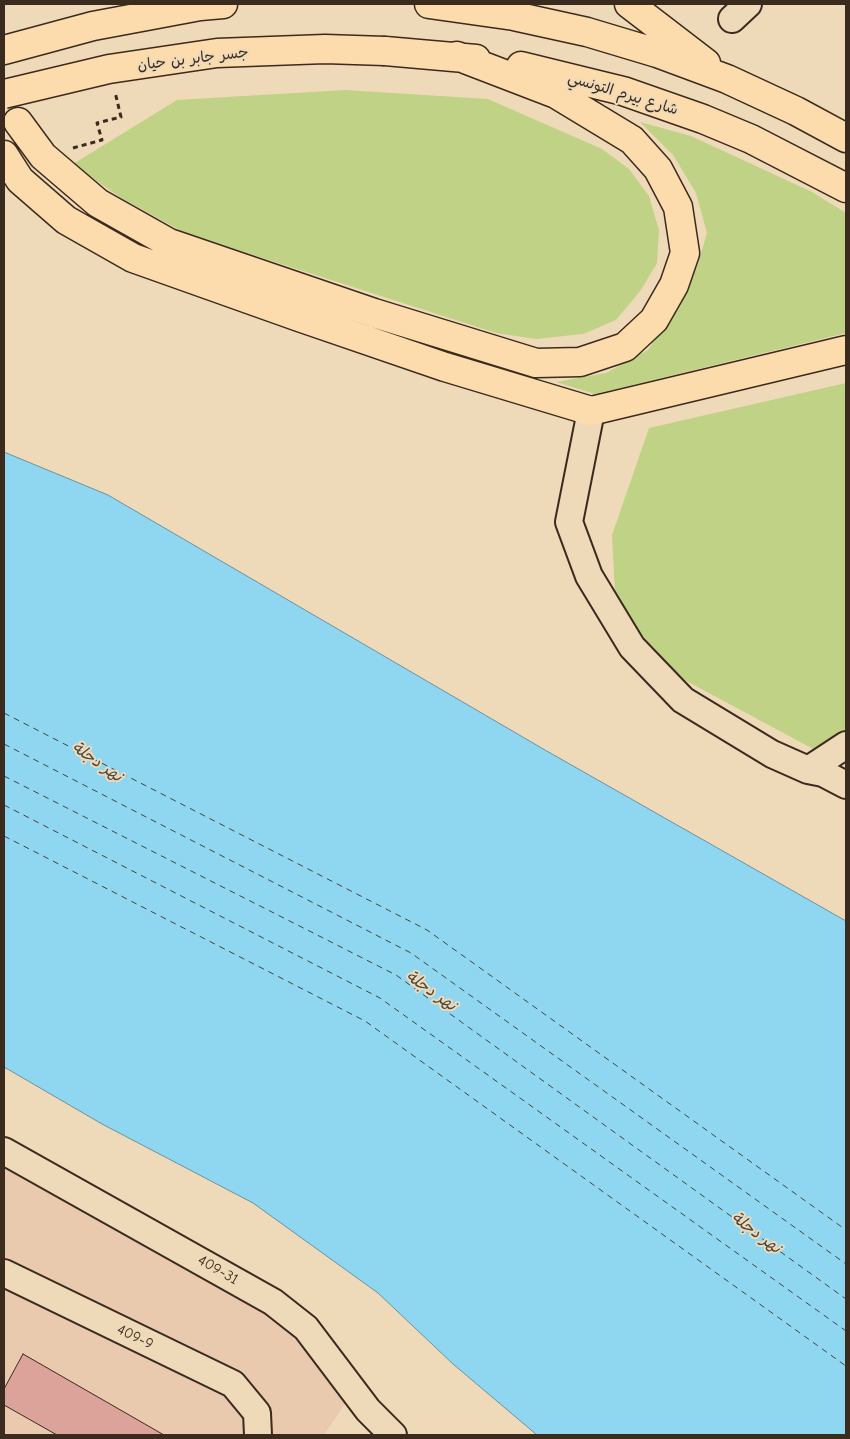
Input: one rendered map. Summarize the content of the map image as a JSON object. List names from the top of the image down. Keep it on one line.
{"streets":{"main road":["جسر جابر بن حيان","شارع بيرم التونسي"],"street":["409-31","409-9"]},"crossings":[["جسر جابر بن حيان","شارع بيرم التونسي"]],"water":["نهر دجلة"]}
